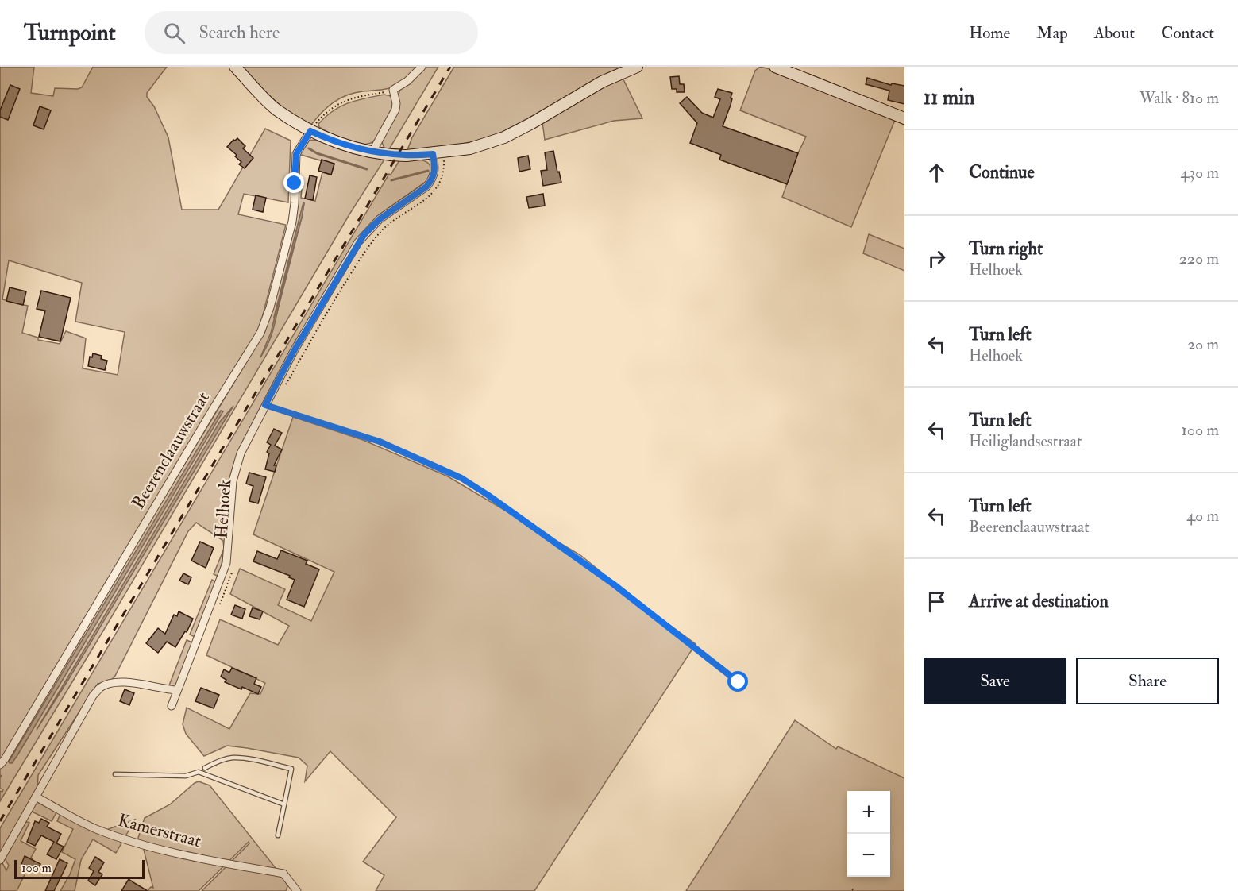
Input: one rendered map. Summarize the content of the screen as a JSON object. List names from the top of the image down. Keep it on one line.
{"streets":{"street":["Beerenclaauwstraat","Helhoek","Kamerstraat"]},"scale_bar":"100 m","page":{"header":"Turnpoint","search":"Search here","nav":["Home","Map","About","Contact"],"heading":["11 min","Walk · 810 m"],"list":[["Continue","430 m"],["Turn right","Helhoek","220 m"],["Turn left","Helhoek","20 m"],["Turn left","Heiliglandsestraat","100 m"],["Turn left","Beerenclaauwstraat","40 m"],"Arrive at destination"],"buttons":["Save","Share"],"map_buttons":["+","−"],"scale":"100 m"}}
